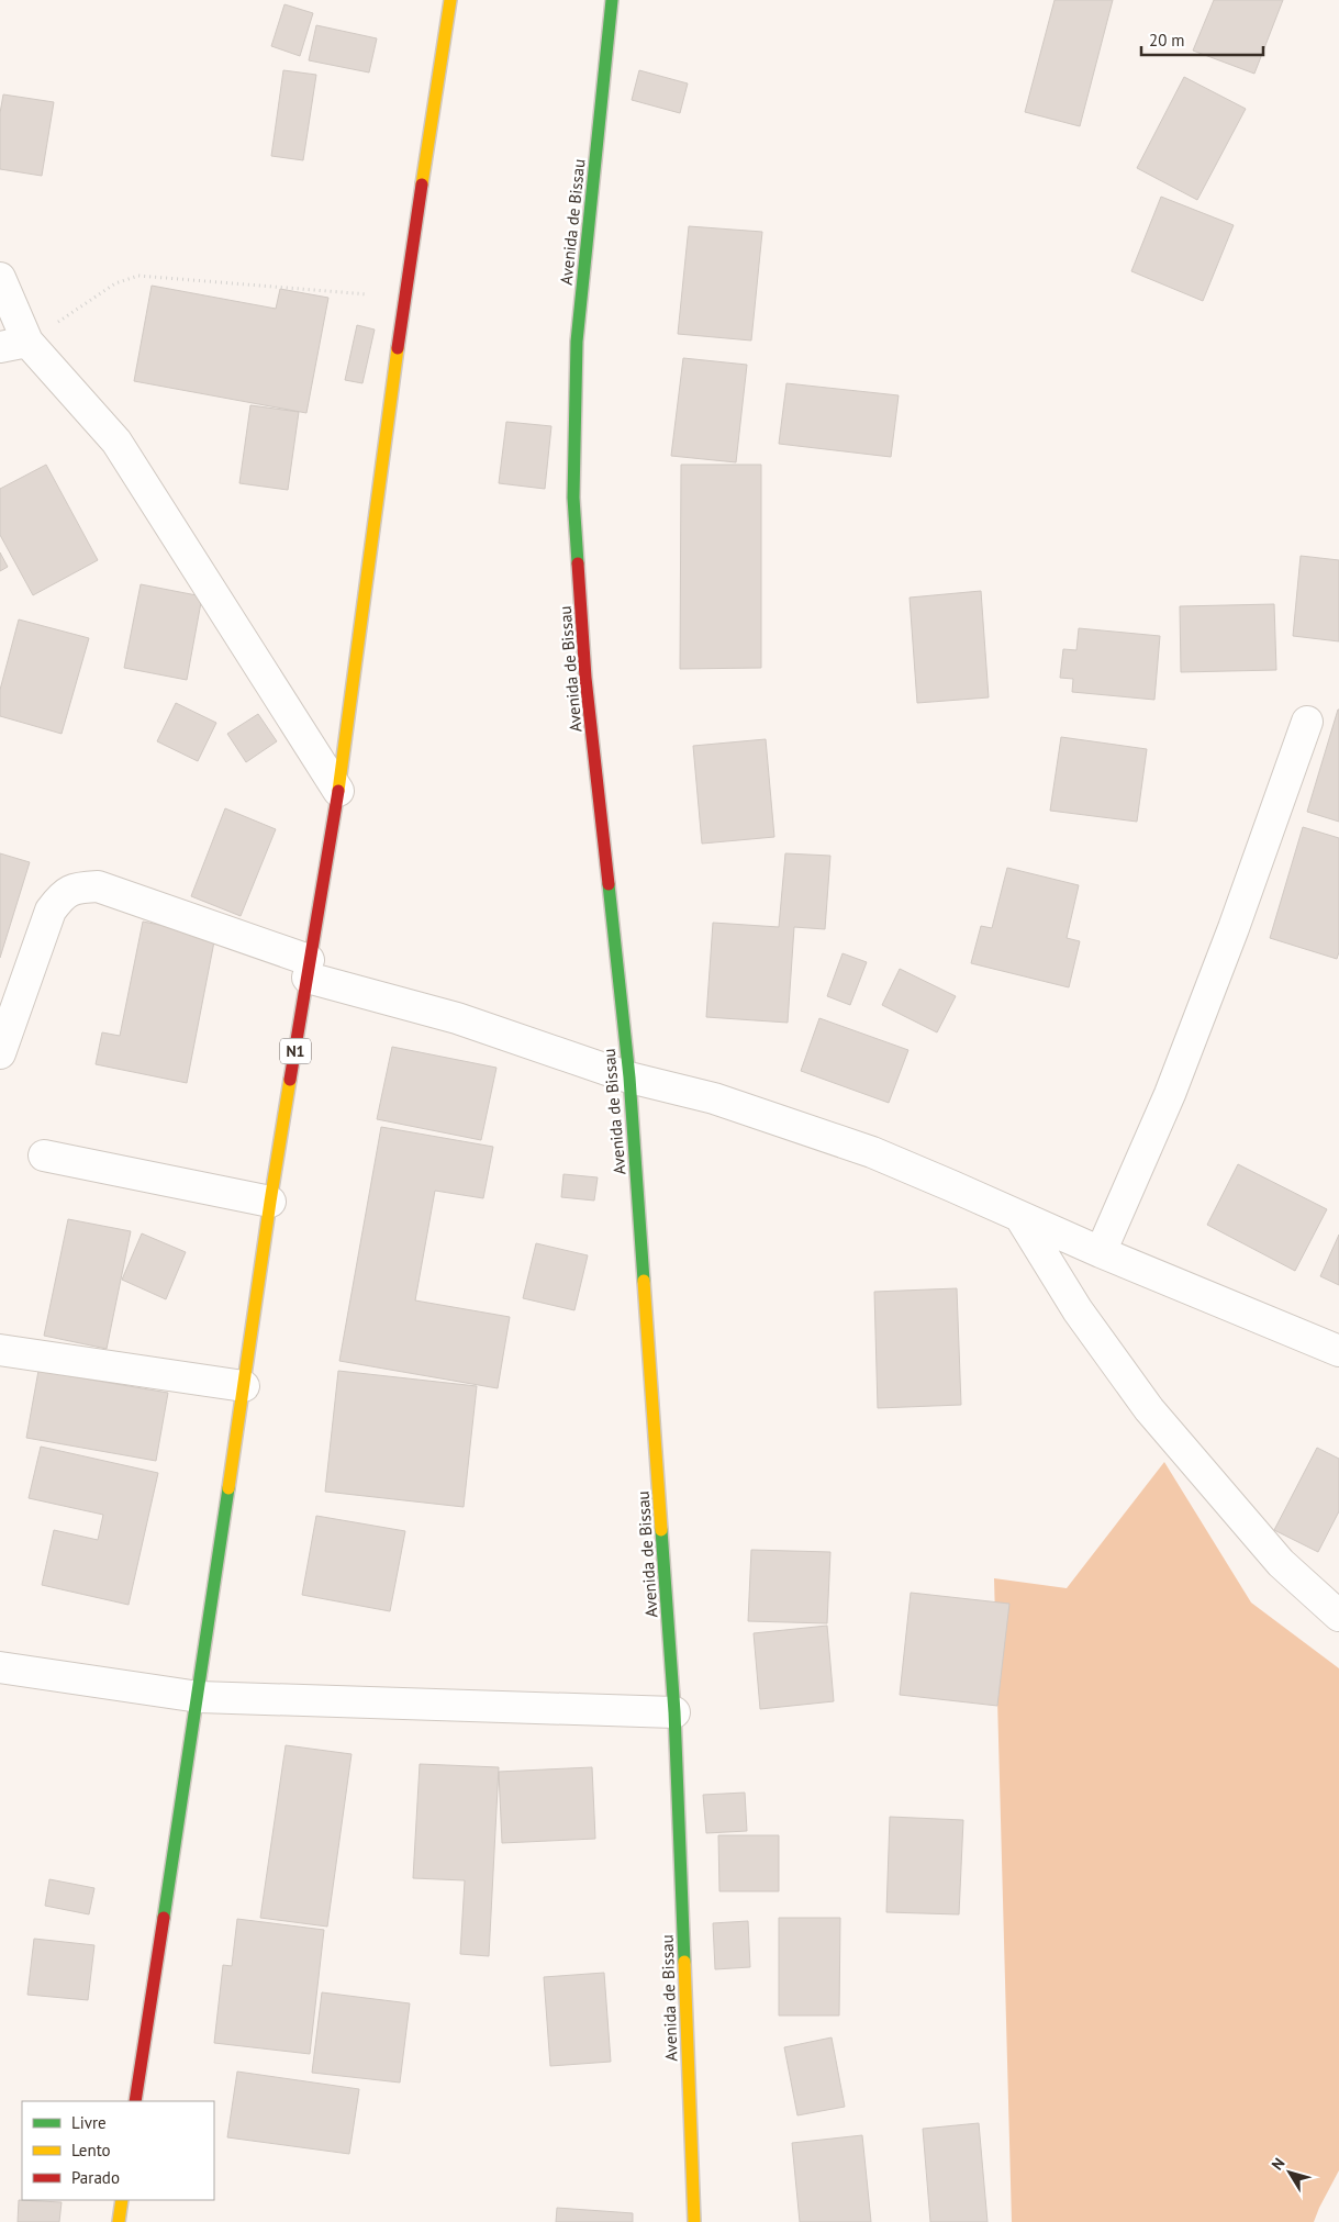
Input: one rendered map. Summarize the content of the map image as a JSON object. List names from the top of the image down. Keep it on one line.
{"streets":{"street":["Avenida de Bissau","N1"]},"legend":["Livre","Lento","Parado"],"scale_bar":"20 m","north":"top left"}
